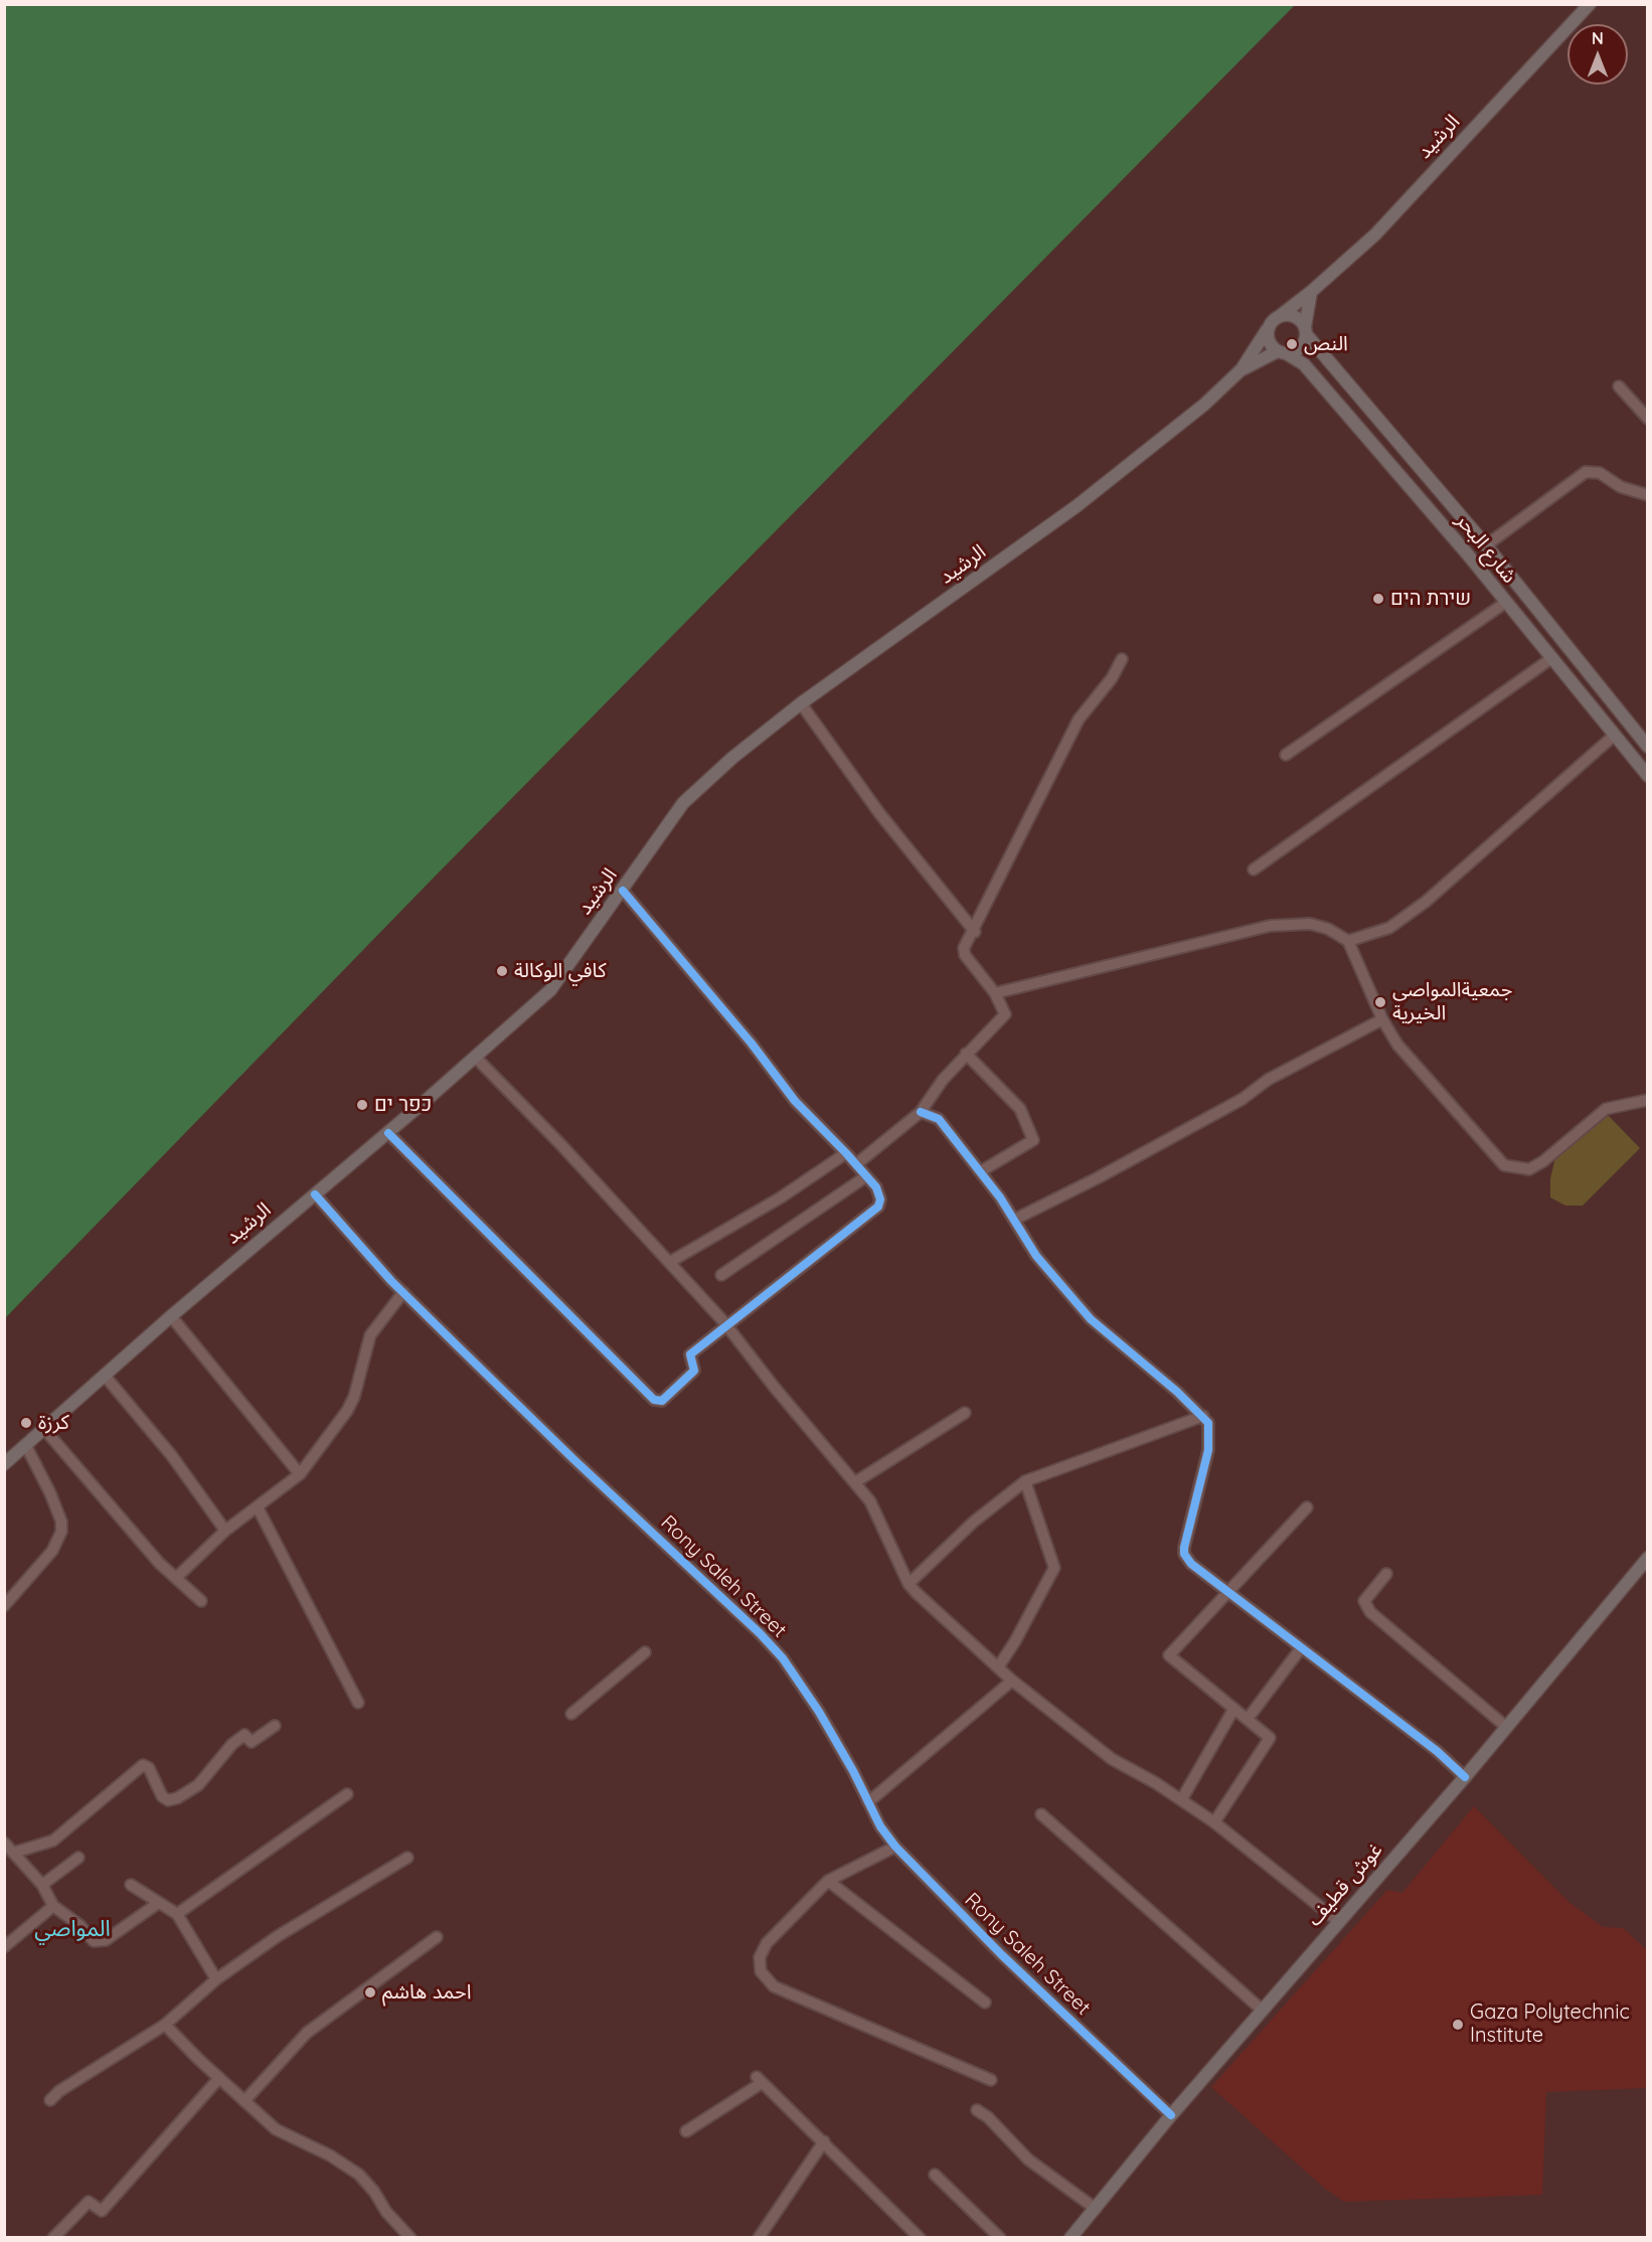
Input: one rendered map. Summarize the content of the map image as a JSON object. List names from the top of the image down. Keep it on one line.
{"streets":{"main road":["الرشيد","شارع البحر","غوش قطيف"],"street":["Rony Saleh Street"]},"crossings":[["الرشيد","شارع البحر"],["الرشيد","Rony Saleh Street"],["Rony Saleh Street","غوش قطيف"]],"districts":["المواصي"],"places":["النص","שירת הים","كافي الوكالة","جمعيةالمواصي الخيرية","כפר ים","كرزة","احمد هاشم","Gaza Polytechnic Institute"],"north":"top"}
